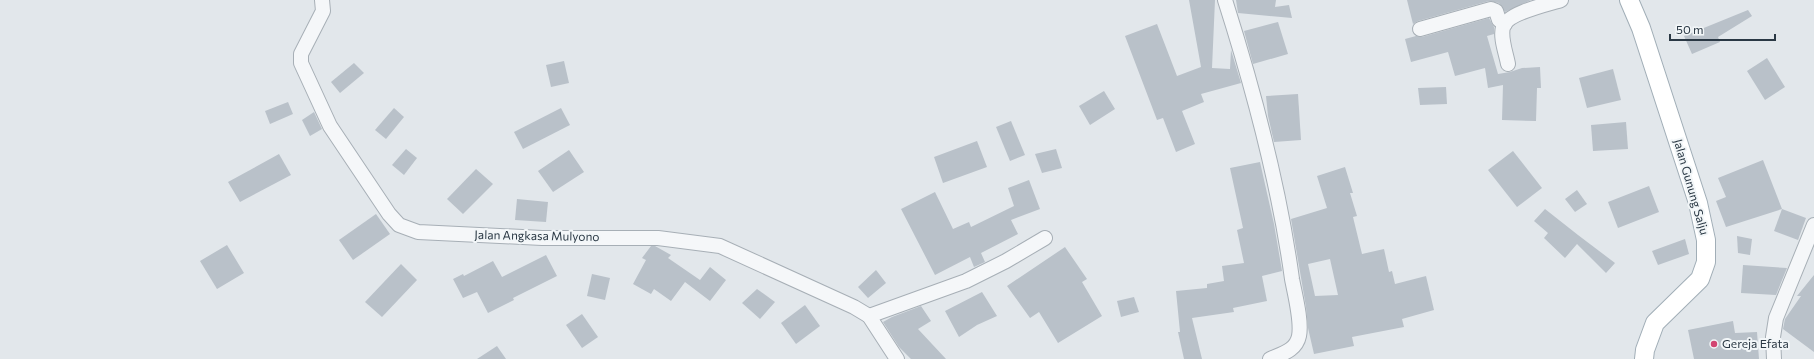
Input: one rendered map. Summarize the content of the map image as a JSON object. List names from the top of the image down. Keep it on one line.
{"streets":{"main road":["Jalan Gunung Salju"],"street":["Jalan Angkasa Mulyono"]},"places":["Gereja Efata"],"scale_bar":"50 m"}
